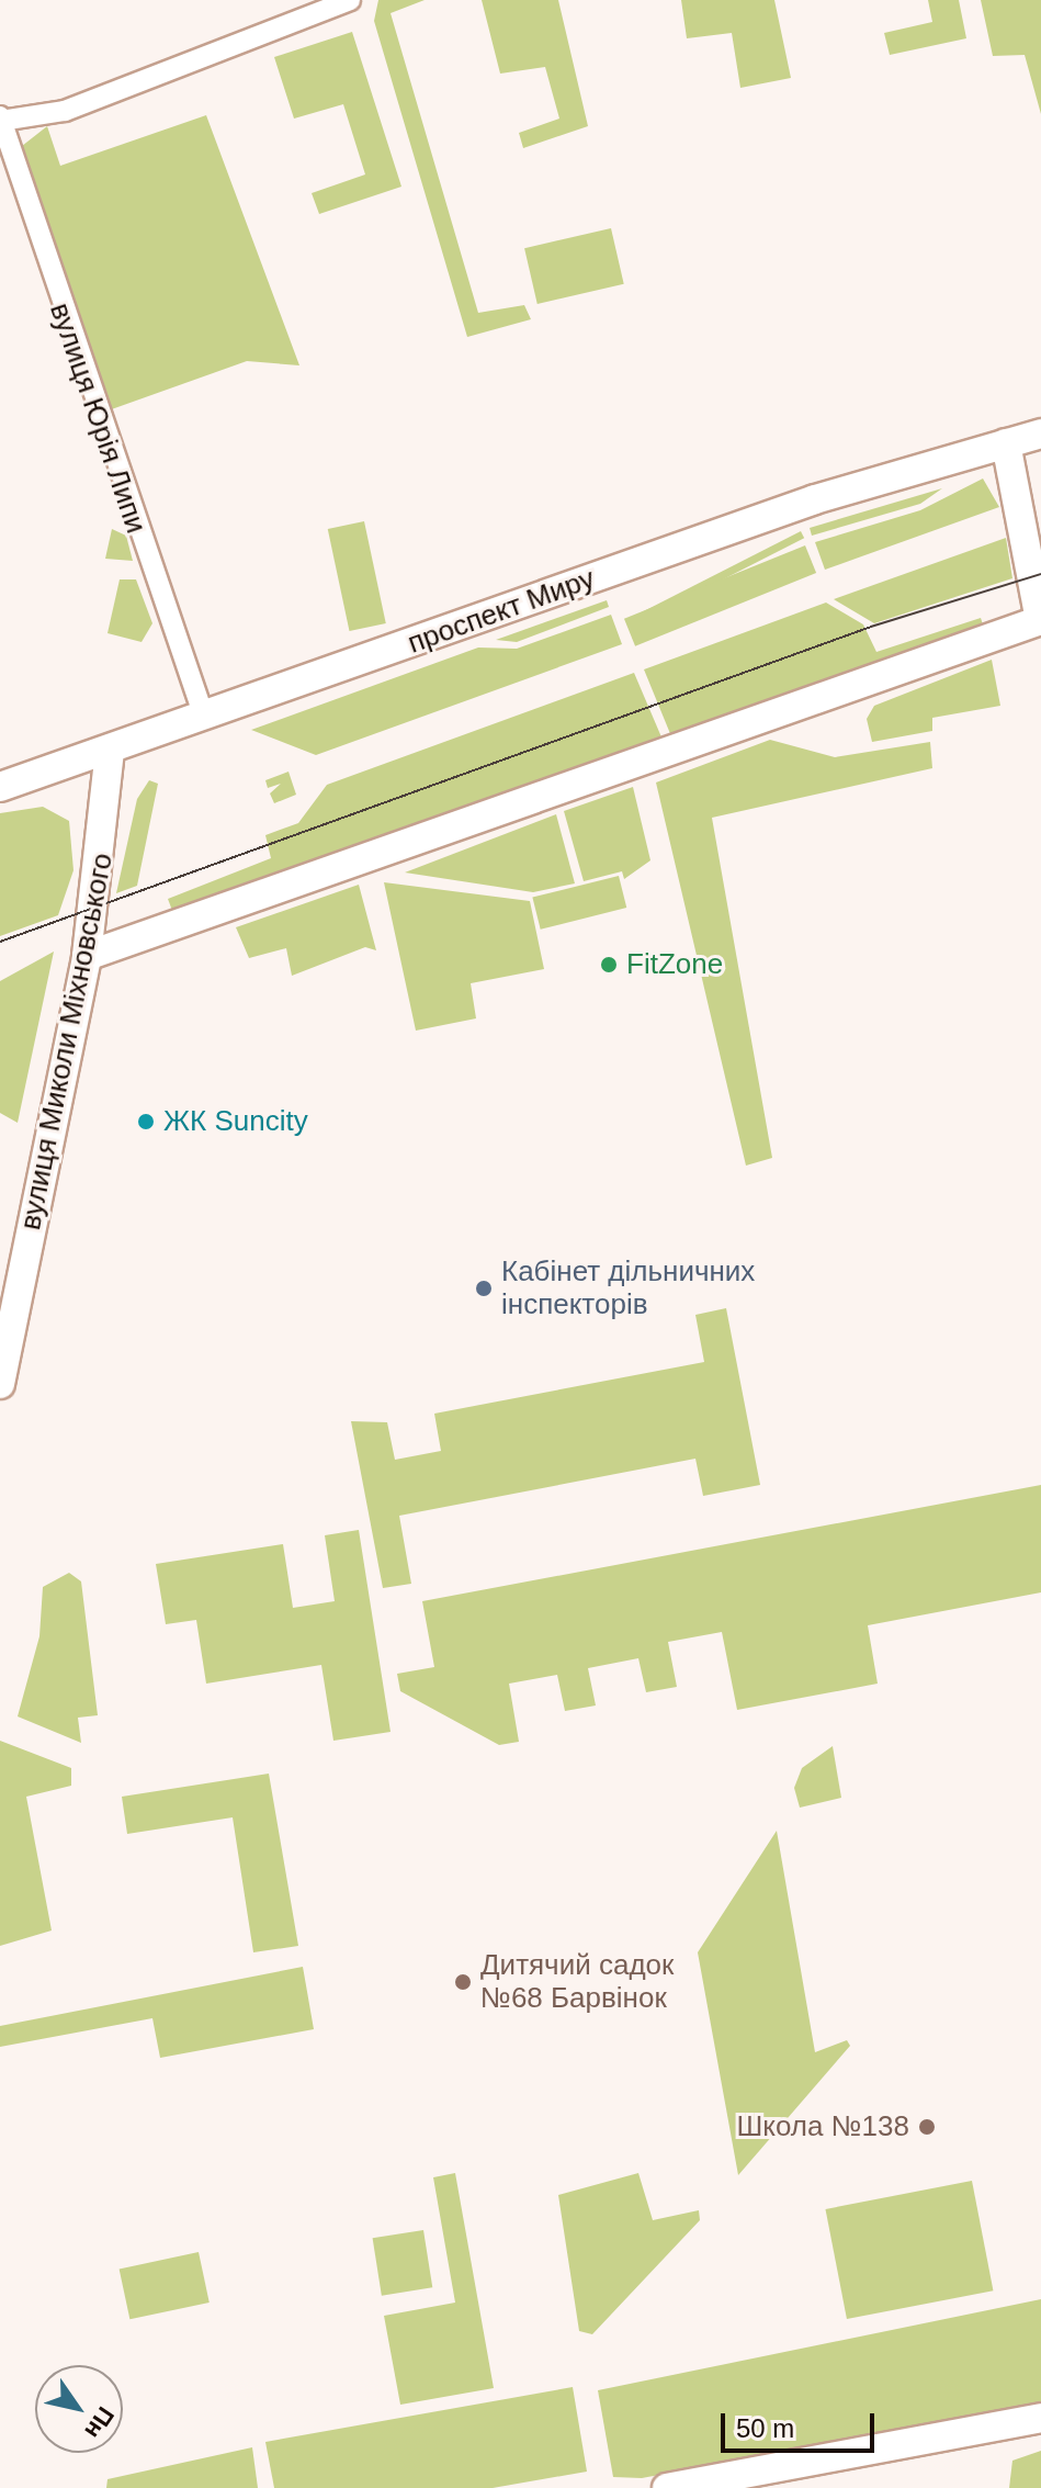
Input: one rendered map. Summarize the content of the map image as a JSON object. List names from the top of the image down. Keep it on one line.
{"streets":{"street":["вулиця Юрія Липи","проспект Миру","вулиця Миколи Міхновського"]},"crossings":[["вулиця Юрія Липи","проспект Миру"],["проспект Миру","вулиця Миколи Міхновського"]],"places":["FitZone","ЖК Suncity","Кабінет дільничних інспекторів","Дитячий садок №68 Барвінок","Школа №138"],"scale_bar":"50 m","north":"bottom right"}
